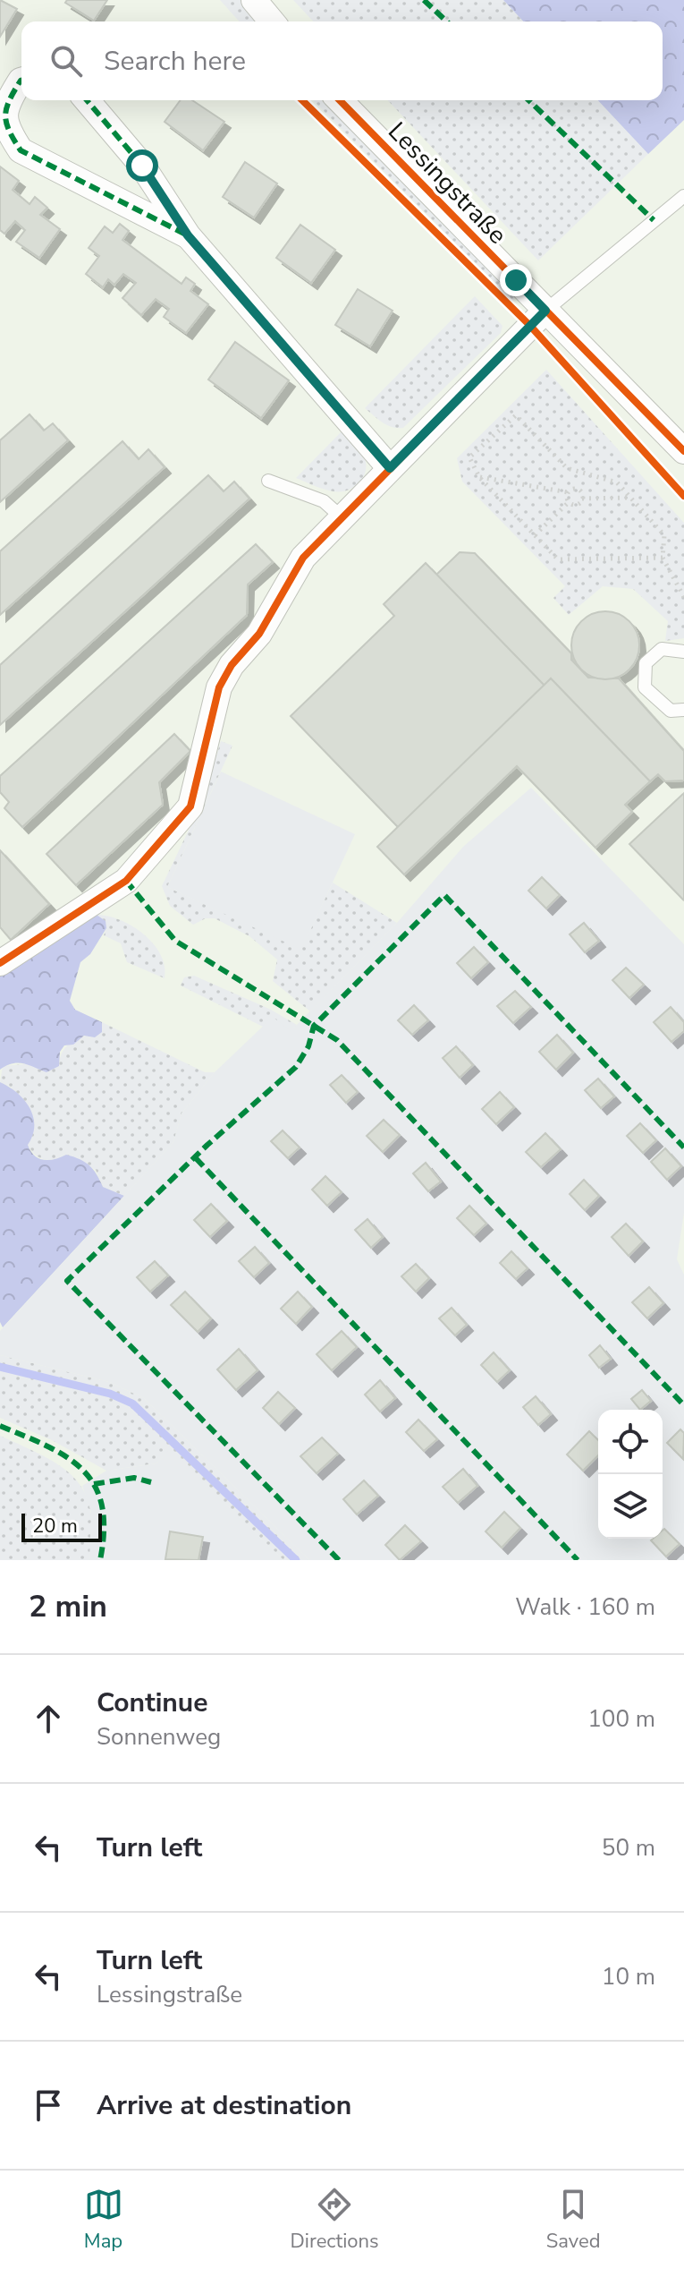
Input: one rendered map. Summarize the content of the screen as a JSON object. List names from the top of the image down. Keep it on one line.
{"streets":{"street":["Lessingstraße"]},"scale_bar":"20 m","page":{"search":"Search here","scale":"20 m","heading":["2 min","Walk · 160 m"],"list":[["Continue","Sonnenweg","100 m"],["Turn left","50 m"],["Turn left","Lessingstraße","10 m"],"Arrive at destination"],"nav":["Map","Directions","Saved"]}}
